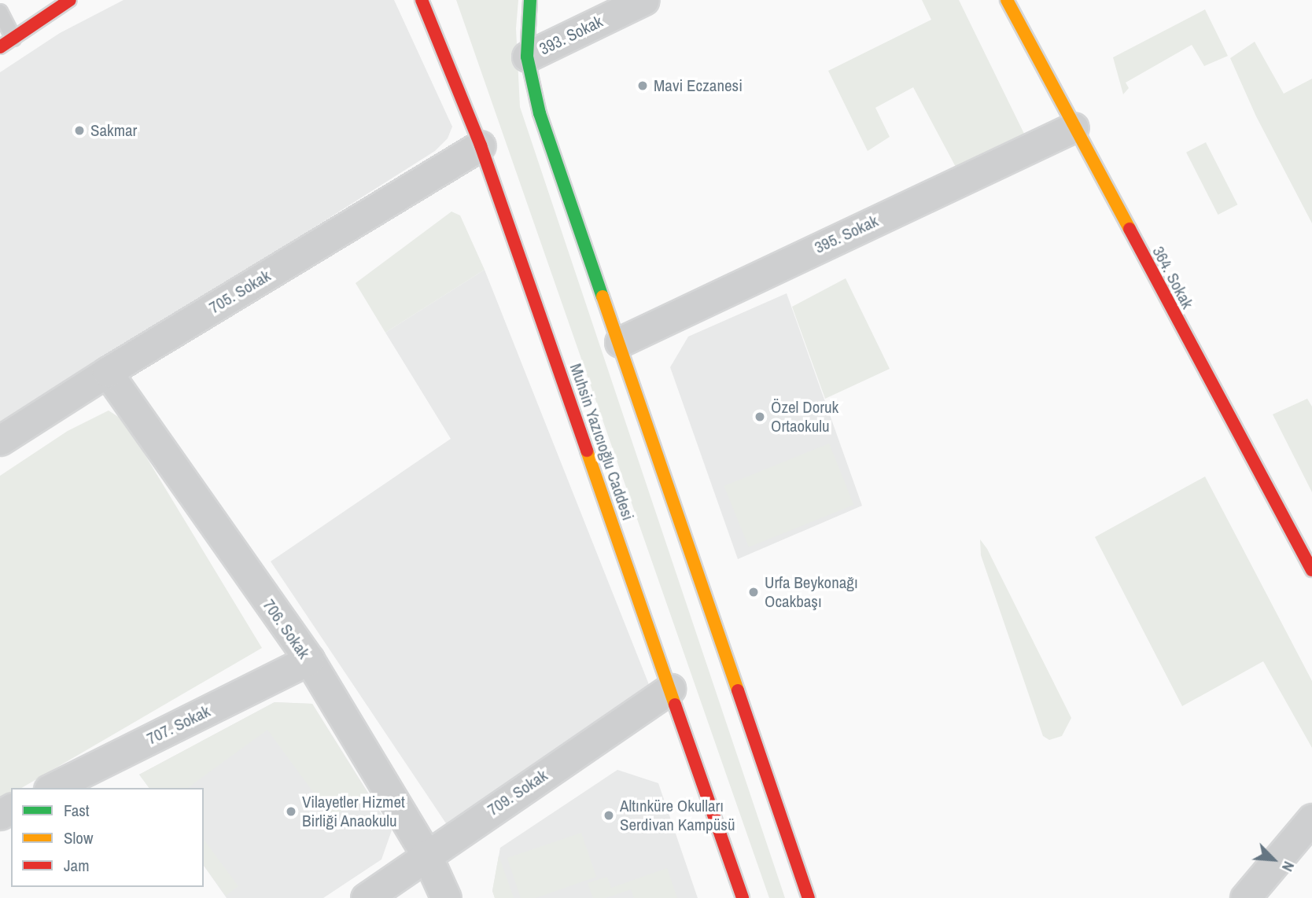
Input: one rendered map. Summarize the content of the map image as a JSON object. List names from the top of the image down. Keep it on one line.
{"streets":{"main road":["364. Sokak","Muhsin Yazıcıoğlu Caddesi"],"street":["393. Sokak","395. Sokak","705. Sokak","706. Sokak","707. Sokak","709. Sokak"]},"crossings":[["395. Sokak","364. Sokak"],["705. Sokak","Muhsin Yazıcıoğlu Caddesi"],["705. Sokak","706. Sokak"],["Muhsin Yazıcıoğlu Caddesi","709. Sokak"],["706. Sokak","707. Sokak"],["706. Sokak","709. Sokak"]],"places":["Mavi Eczanesi","Sakmar","Özel Doruk Ortaokulu","Urfa Beykonağı Ocakbaşı","Vilayetler Hizmet Birliği Anaokulu","Altınküre Okulları Serdivan Kampüsü"],"legend":["Fast","Slow","Jam"],"north":"bottom right"}
